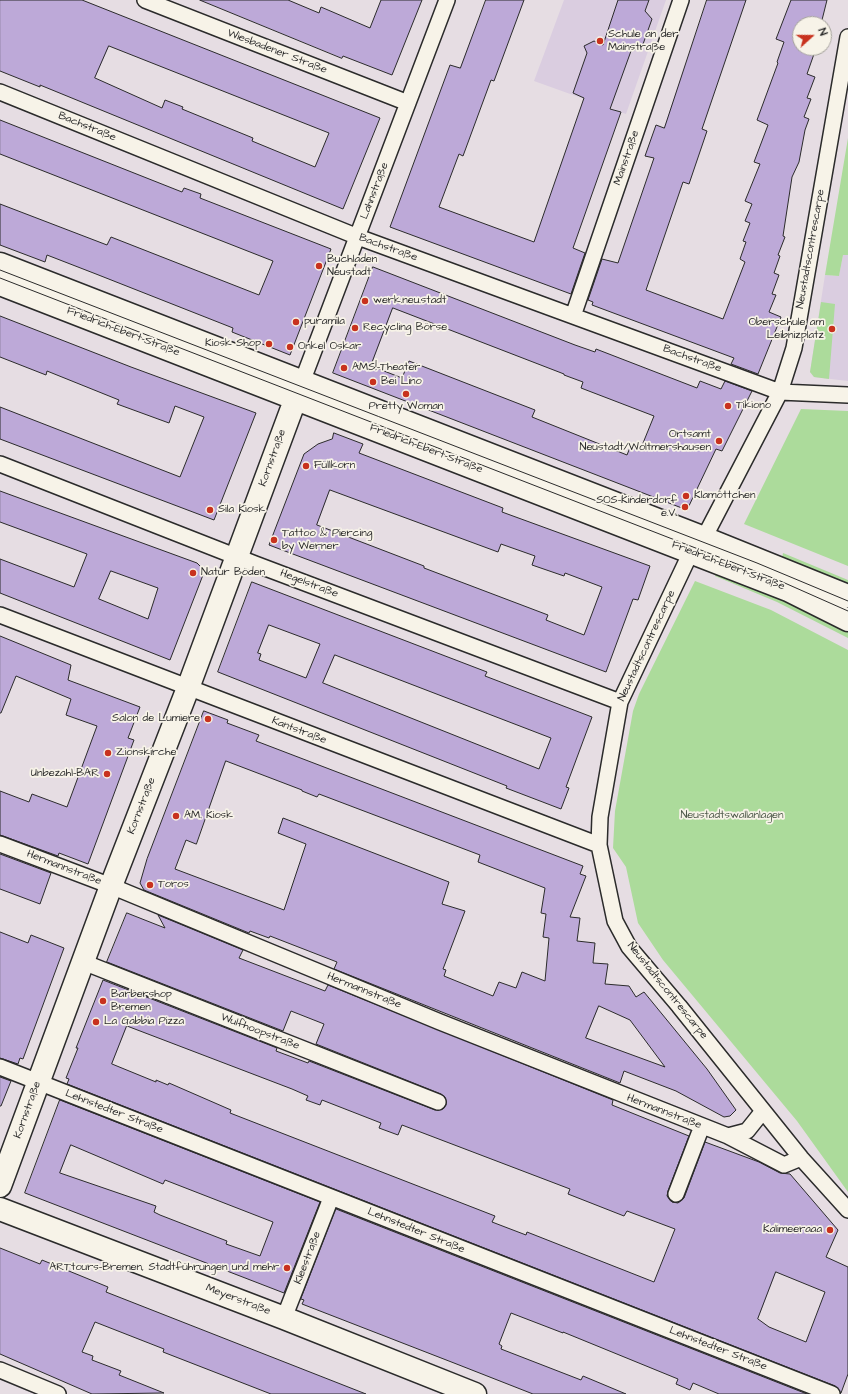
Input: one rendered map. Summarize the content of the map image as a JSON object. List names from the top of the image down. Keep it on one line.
{"streets":{"main road":["Friedrich-Ebert-Straße","Kornstraße","Meyerstraße"],"street":["Wiesbadener Straße","Bachstraße","Mainstraße","Lahnstraße","Neustadtscontrescarpe","Hegelstraße","Kantstraße","Hermannstraße","Wulfhoopstraße","Lehnstedter Straße","Kleestraße"]},"crossings":[["Wiesbadener Straße","Lahnstraße"],["Bachstraße","Mainstraße"],["Bachstraße","Lahnstraße"],["Bachstraße","Neustadtscontrescarpe"],["Lahnstraße","Friedrich-Ebert-Straße"],["Lahnstraße","Kornstraße"],["Neustadtscontrescarpe","Friedrich-Ebert-Straße"],["Neustadtscontrescarpe","Hegelstraße"],["Neustadtscontrescarpe","Kantstraße"],["Neustadtscontrescarpe","Hermannstraße"],["Friedrich-Ebert-Straße","Kornstraße"],["Kornstraße","Hegelstraße"],["Kornstraße","Kantstraße"],["Kornstraße","Hermannstraße"],["Kornstraße","Wulfhoopstraße"],["Kornstraße","Lehnstedter Straße"],["Lehnstedter Straße","Kleestraße"],["Kleestraße","Meyerstraße"]],"parks":["Neustadtswallanlagen"],"places":["Schule an der Mainstraße","Buchladen Neustadt","werk.neu.stadt","puramila","Recycling Börse","Oberschule am Leibnizplatz","Kiosk Shop","Onkel Oskar","AMS!-Theater","Bei Lino","Pretty Woman","Tikiono","Ortsamt Neustadt/Woltmershausen","Füllkorn","Klamöttchen","SOS-Kinderdorf e.V.","Sila Kiosk","Tattoo & Piercing by Werner","Natur Boden","Salon de Lumiere","Zionskirche","Unbezahl-BAR","AM. Kiosk","Toros","Barbershop Bremen","La Gabbia Pizza","Kalimeeraaa","ARTtours-Bremen, Stadtführungen und mehr"],"north":"right"}
